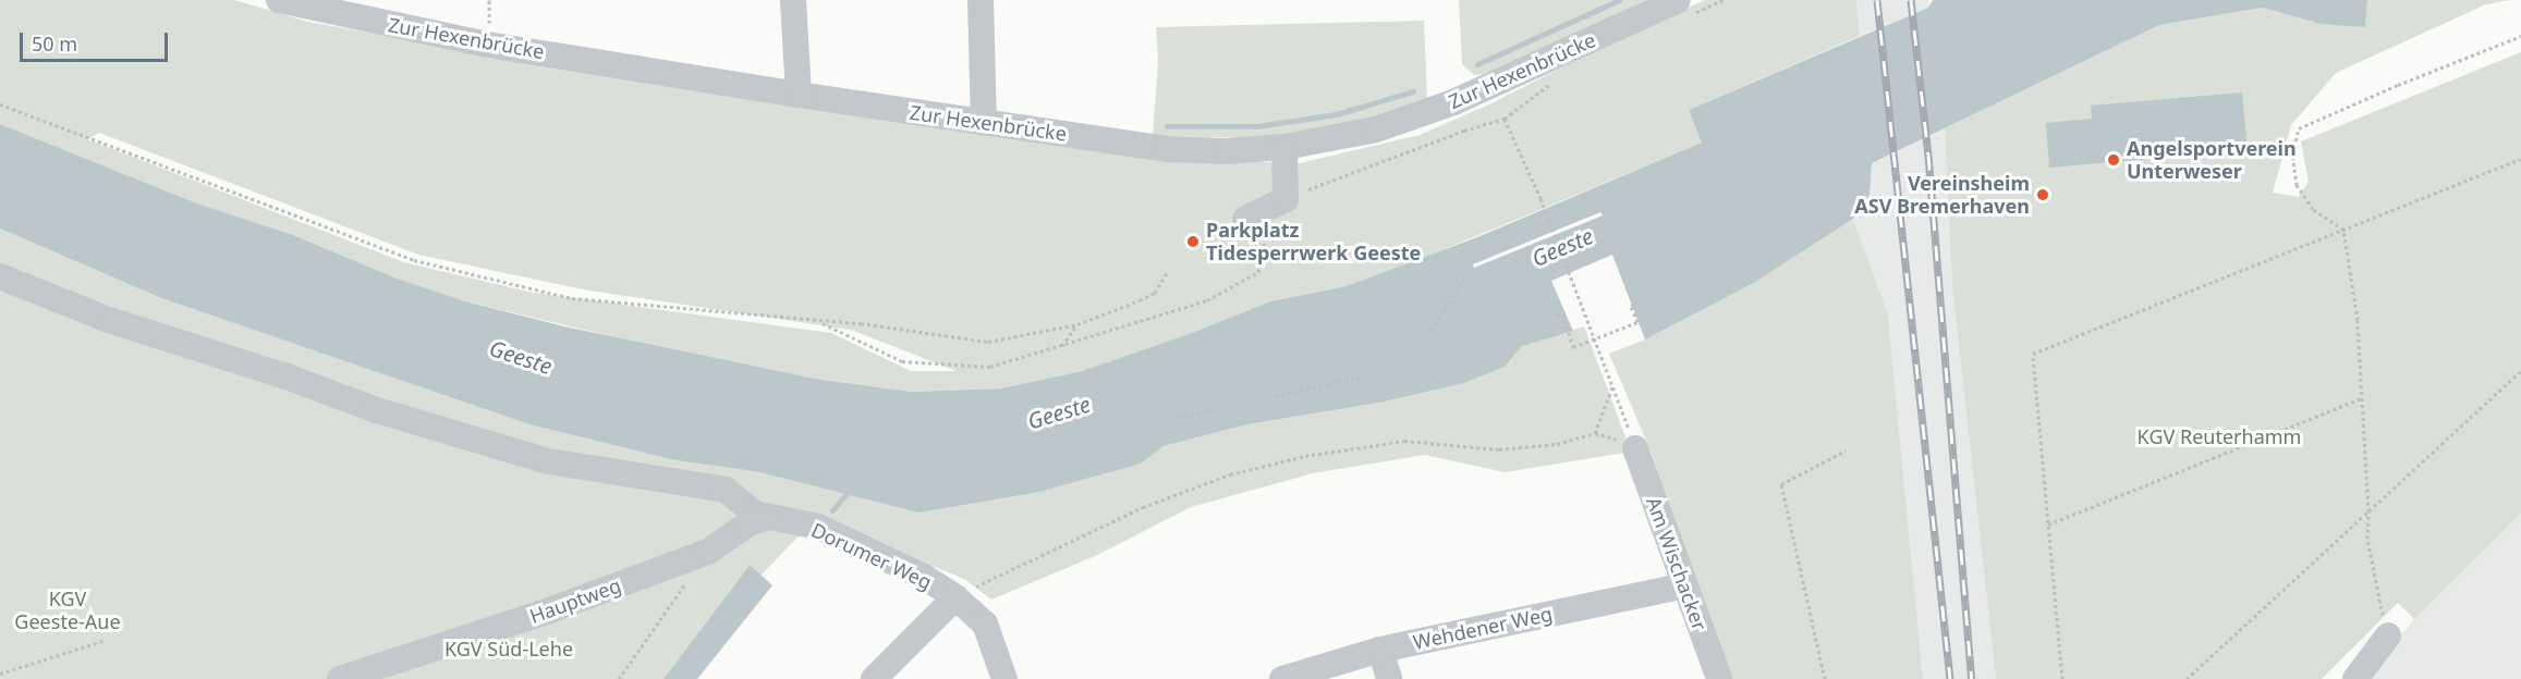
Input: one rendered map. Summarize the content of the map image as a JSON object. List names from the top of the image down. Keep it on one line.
{"streets":{"street":["Zur Hexenbrücke","Dorumer Weg","Am Wischacker","Hauptweg","Wehdener Weg"]},"crossings":[["Dorumer Weg","Hauptweg"],["Am Wischacker","Wehdener Weg"]],"water":["Geeste"],"parks":["KGV Reuterhamm","KGV Geeste-Aue","KGV Süd-Lehe"],"places":["Angelsportverein Unterweser","Vereinsheim ASV Bremerhaven","Parkplatz Tidesperrwerk Geeste"],"scale_bar":"50 m"}
